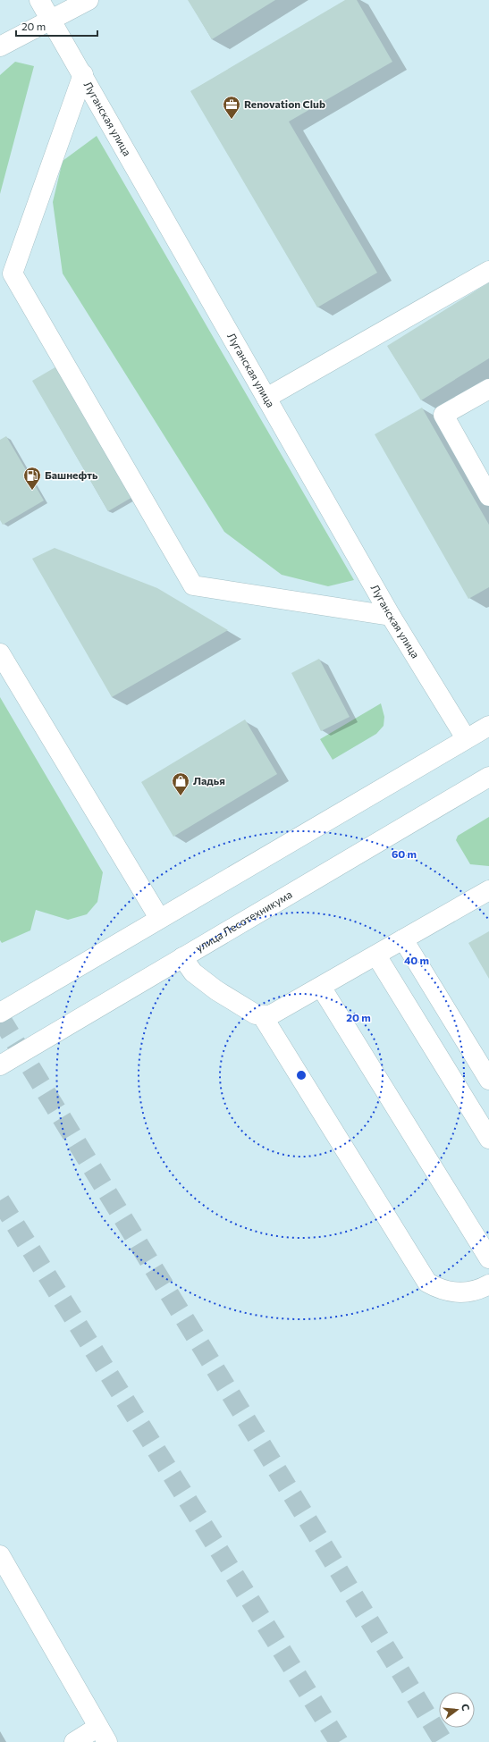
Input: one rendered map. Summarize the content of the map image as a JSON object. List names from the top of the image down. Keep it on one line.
{"streets":{"main road":["Луганская улица","улица Лесотехникума"]},"places":{"office":["Renovation Club"],"fuel station":["Башнефть"],"shop":["Ладья"]},"scale_bar":"20 m","north":"right","rings":["60 m","40 m","20 m"]}
